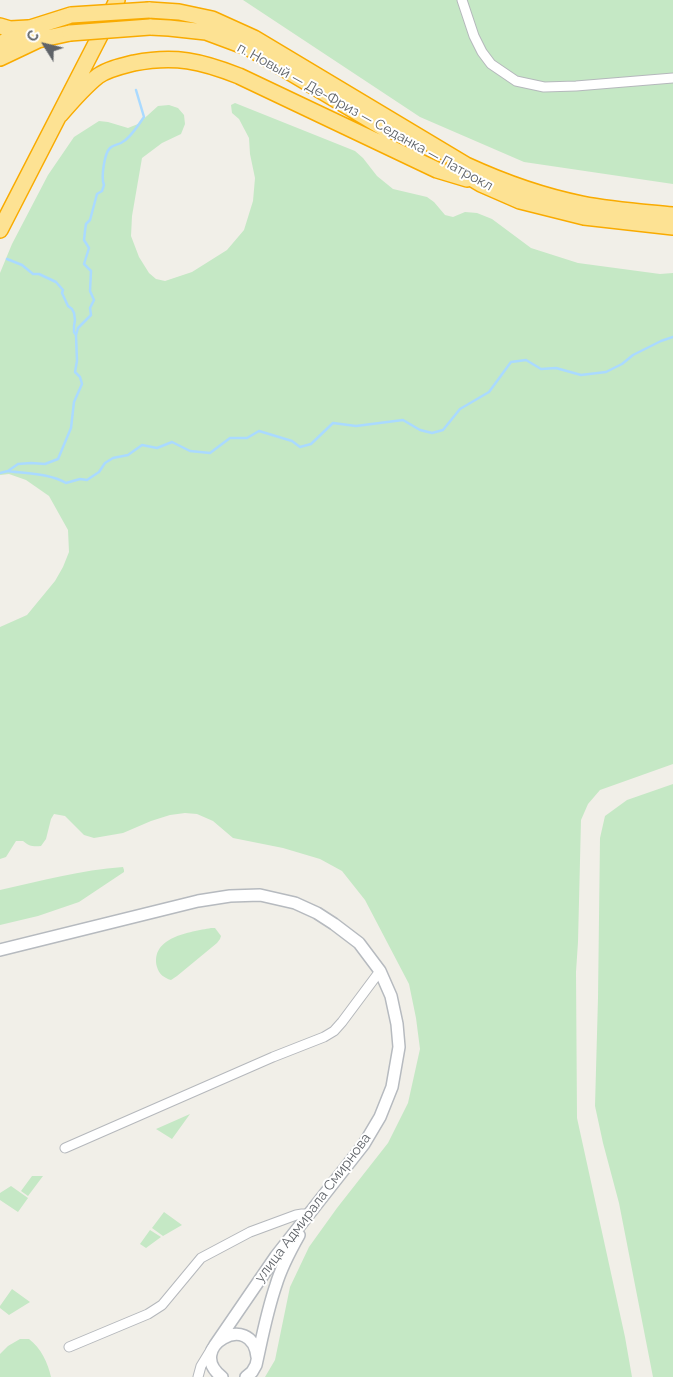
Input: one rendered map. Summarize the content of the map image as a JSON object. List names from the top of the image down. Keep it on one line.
{"streets":{"highway":["п. Новый — Де-Фриз — Седанка — Патрокл"],"street":["улица Адмирала Смирнова"]},"north":"top left"}
